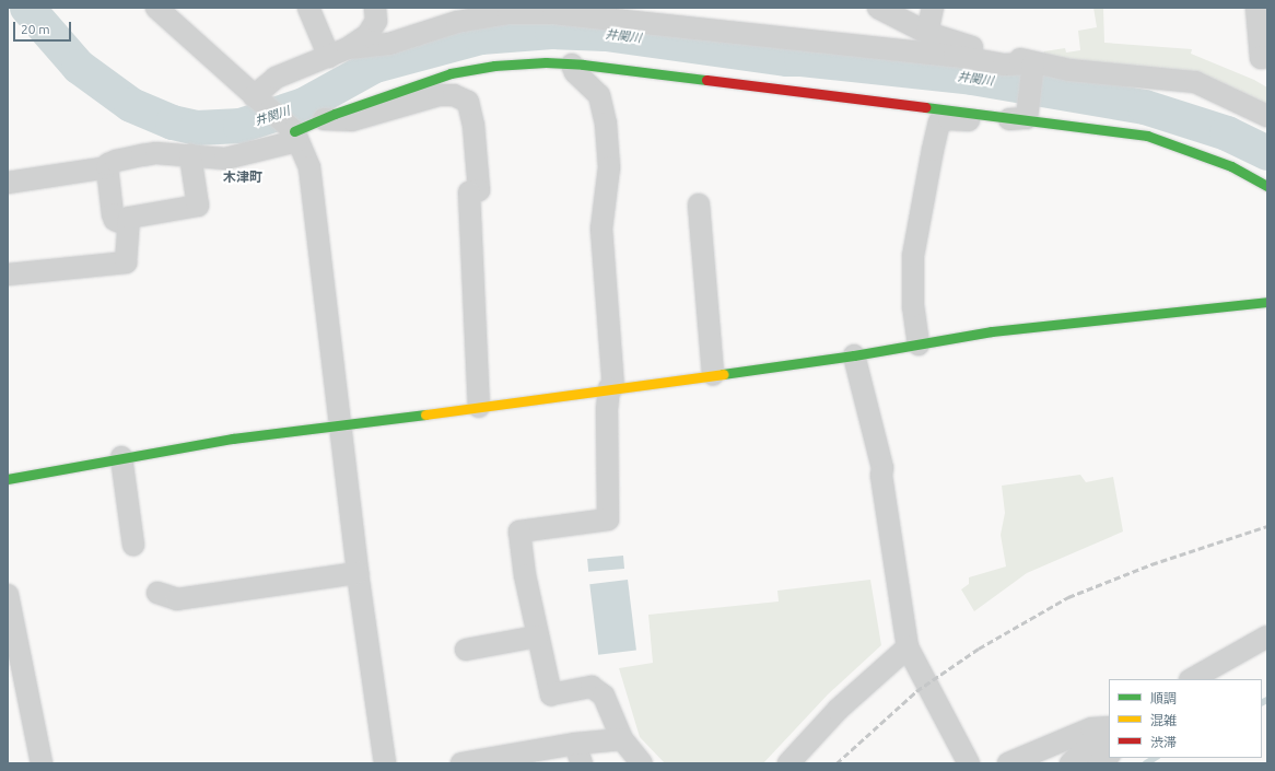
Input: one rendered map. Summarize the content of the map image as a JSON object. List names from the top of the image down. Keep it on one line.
{"districts":["木津町"],"water":["井関川"],"legend":["順調","混雑","渋滞"],"scale_bar":"20 m"}
